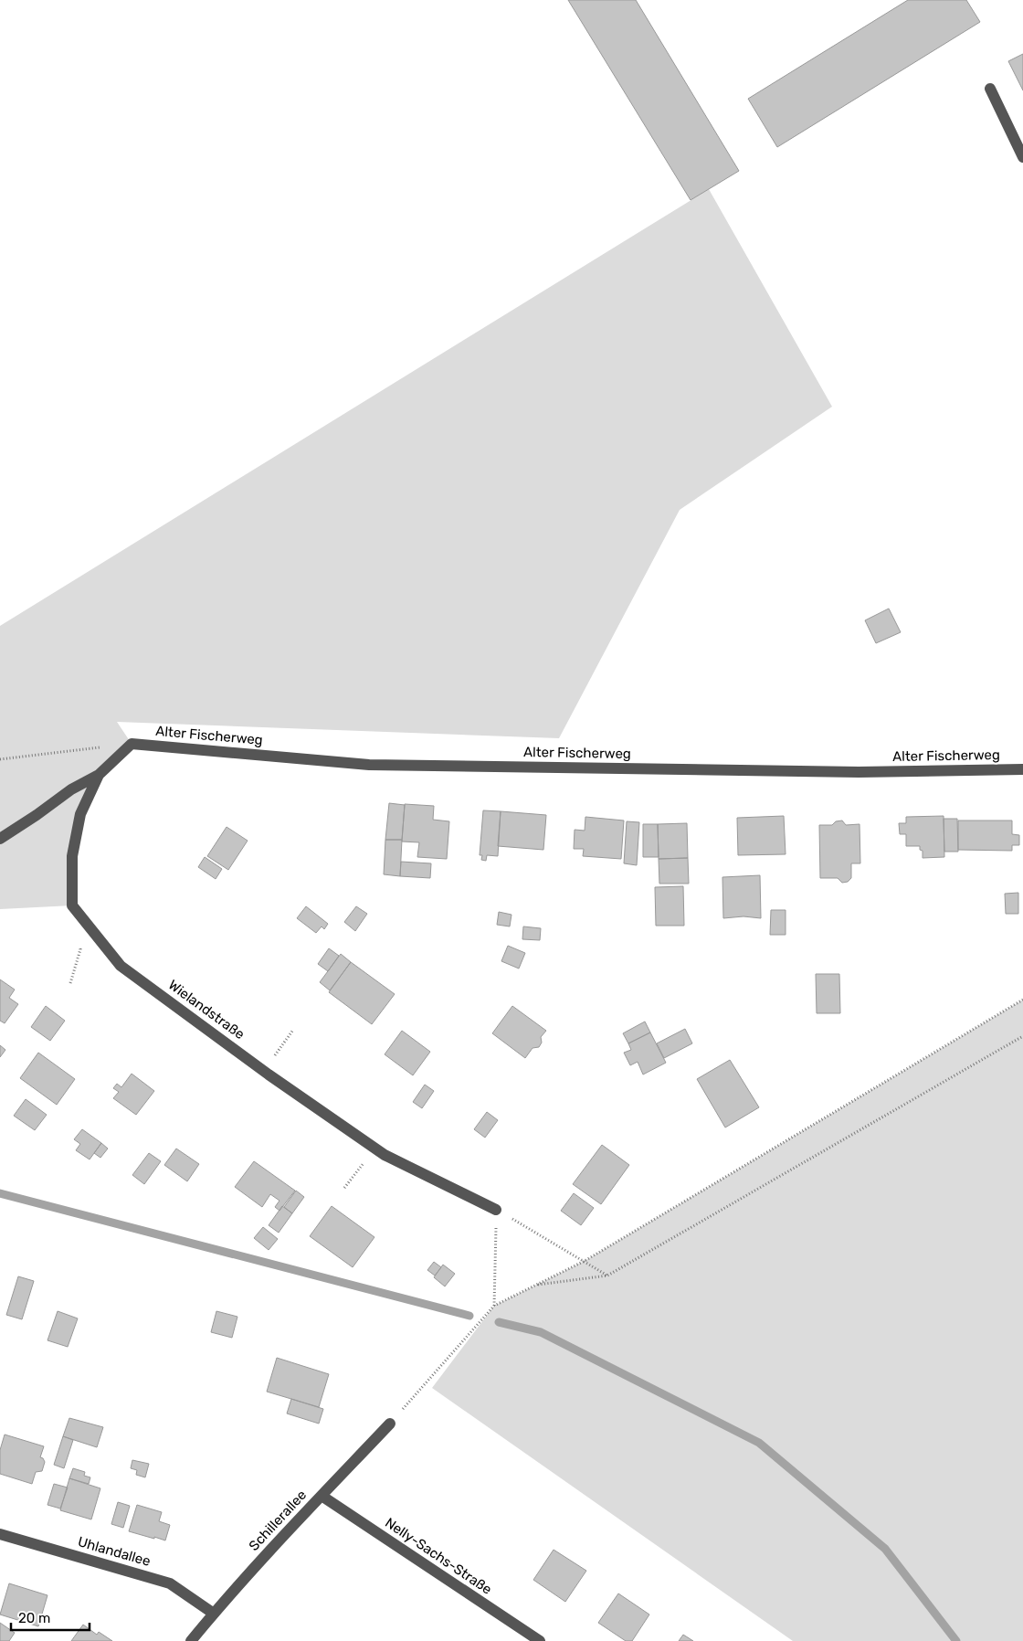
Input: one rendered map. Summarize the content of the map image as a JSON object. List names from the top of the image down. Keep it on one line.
{"streets":{"street":["Alter Fischerweg","Wielandstraße","Schillerallee","Uhlandallee","Nelly-Sachs-Straße"]},"crossings":[["Alter Fischerweg","Wielandstraße"],["Schillerallee","Uhlandallee"],["Schillerallee","Nelly-Sachs-Straße"]],"scale_bar":"20 m"}
